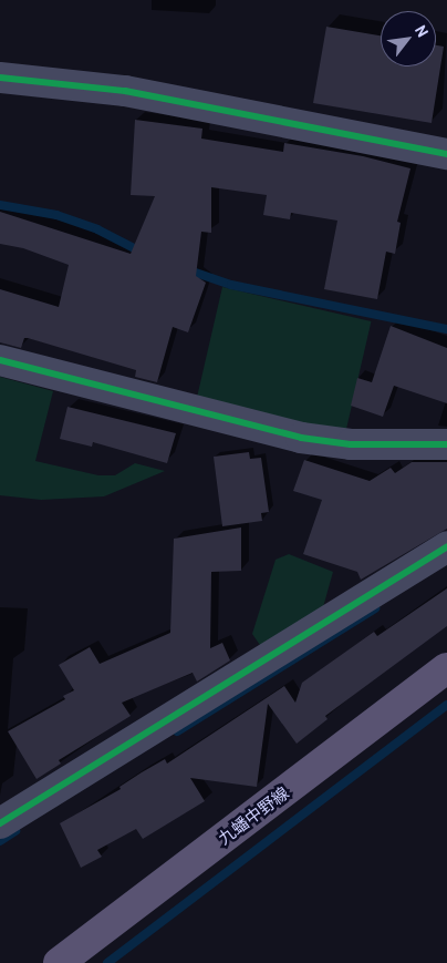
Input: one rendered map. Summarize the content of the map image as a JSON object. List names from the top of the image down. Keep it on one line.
{"streets":{"main road":["九蟠中野線"]},"north":"top right"}
